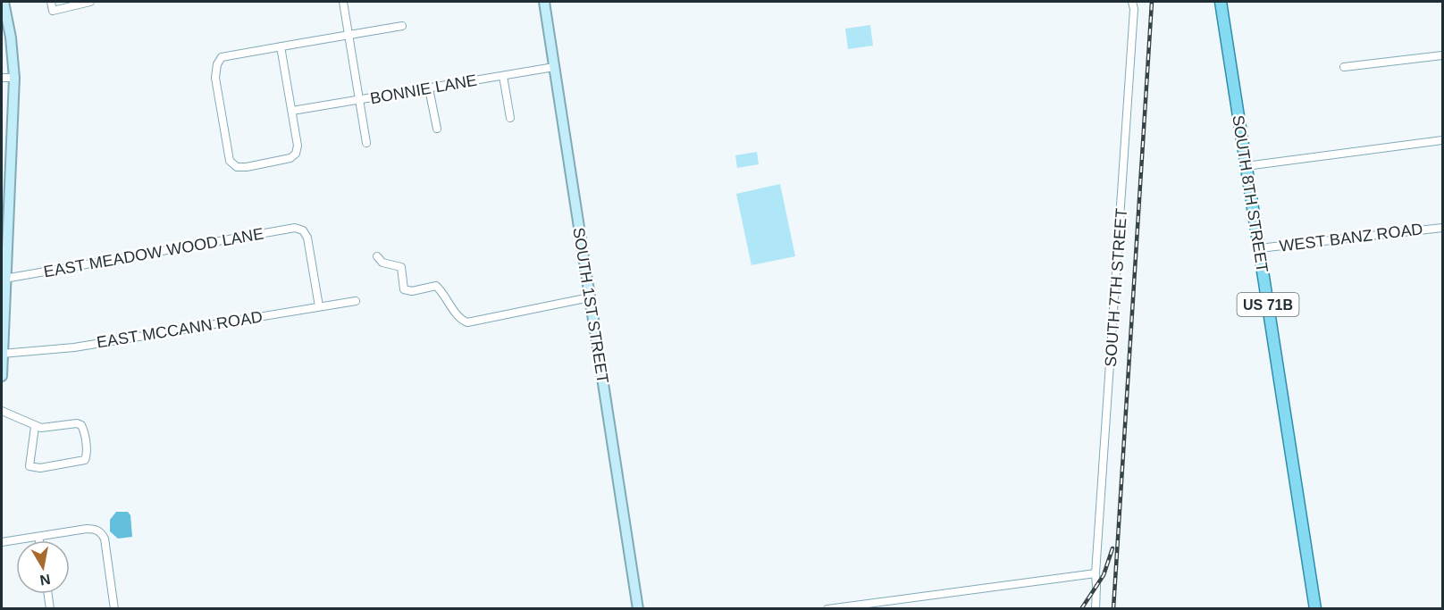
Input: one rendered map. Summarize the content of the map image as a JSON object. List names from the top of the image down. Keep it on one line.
{"streets":{"main road":["SOUTH 8TH STREET","US 71B","SOUTH 1ST STREET"],"street":["BONNIE LANE","WEST BANZ ROAD","EAST MEADOW WOOD LANE","SOUTH 7TH STREET","EAST MCCANN ROAD"]},"crossings":[["BONNIE LANE","SOUTH 1ST STREET"],["SOUTH 8TH STREET","WEST BANZ ROAD"],["EAST MEADOW WOOD LANE","EAST MCCANN ROAD"]],"north":"bottom"}
